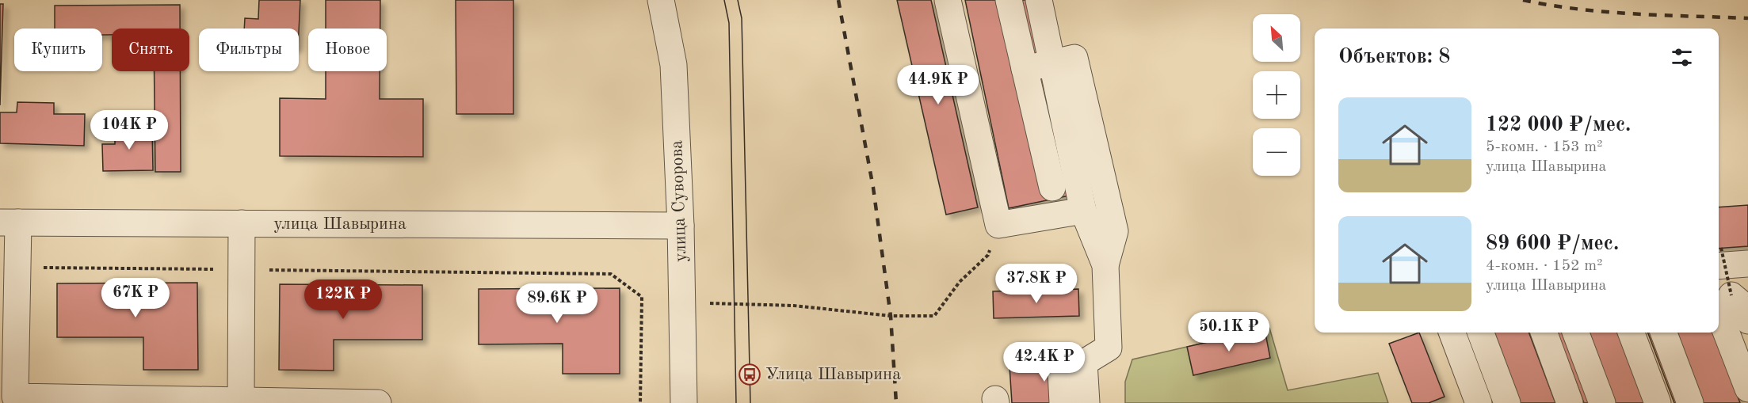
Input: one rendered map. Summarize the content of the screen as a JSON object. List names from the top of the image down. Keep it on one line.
{"streets":{"street":["улица Суворова","улица Шавырина"]},"crossings":[["улица Суворова","улица Шавырина"]],"places":{"bus stop":["Улица Шавырина"]},"north":"top left","page":{"map_buttons":["+","−"],"chip":["Купить","Снять","Фильтры","Новое"],"heading":"Объектов: 8","price":["44.9K ₽","104K ₽","37.8K ₽","67K ₽","122K ₽","89.6K ₽","50.1K ₽","42.4K ₽"],"list":[{"name":"122 000 ₽/мес.","note":"5-комн. · 153 m² · улица Шавырина"},{"name":"89 600 ₽/мес.","note":"4-комн. · 152 m² · улица Шавырина"}]}}
